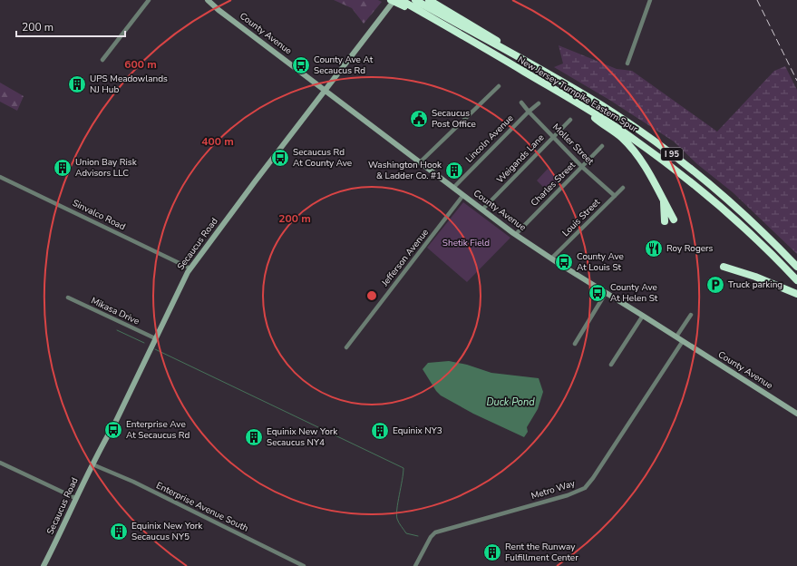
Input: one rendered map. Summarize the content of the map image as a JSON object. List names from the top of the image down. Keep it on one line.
{"streets":{"highway":["New Jersey Turnpike Eastern Spur","I 95"],"main road":["County Avenue","Secaucus Road"],"street":["Lincoln Avenue","Moller Street","Weigands Lane","Charles Street","Sinvalco Road","Louis Street","Jefferson Avenue","Mikasa Drive","Metro Way","Enterprise Avenue South"]},"crossings":[["County Avenue","Lincoln Avenue"],["County Avenue","Weigands Lane"],["County Avenue","Charles Street"],["County Avenue","Louis Street"],["County Avenue","Secaucus Road"],["County Avenue","Jefferson Avenue"],["County Avenue","Metro Way"],["Lincoln Avenue","Moller Street"],["Moller Street","Weigands Lane"],["Moller Street","Charles Street"],["Moller Street","Louis Street"],["Sinvalco Road","Secaucus Road"],["Secaucus Road","Mikasa Drive"],["Secaucus Road","Enterprise Avenue South"]],"water":["Duck Pond"],"parks":["Shetik Field"],"places":{"bus stop":["County Ave At Secaucus Rd","Secaucus Rd At County Ave","County Ave At Louis St","County Ave At Helen St","Enterprise Ave At Secaucus Rd"],"building":["UPS Meadowlands NJ Hub","Union Bay Risk Advisors LLC","Washington Hook & Ladder Co. #1","Equinix NY3","Equinix New York Secaucus NY4","Equinix New York Secaucus NY5","Rent the Runway Fulfillment Center"],"public building":["Secaucus Post Office"],"restaurant":["Roy Rogers"],"parking":["Truck parking"]},"scale_bar":"200 m","rings":["600 m","400 m","200 m"]}
